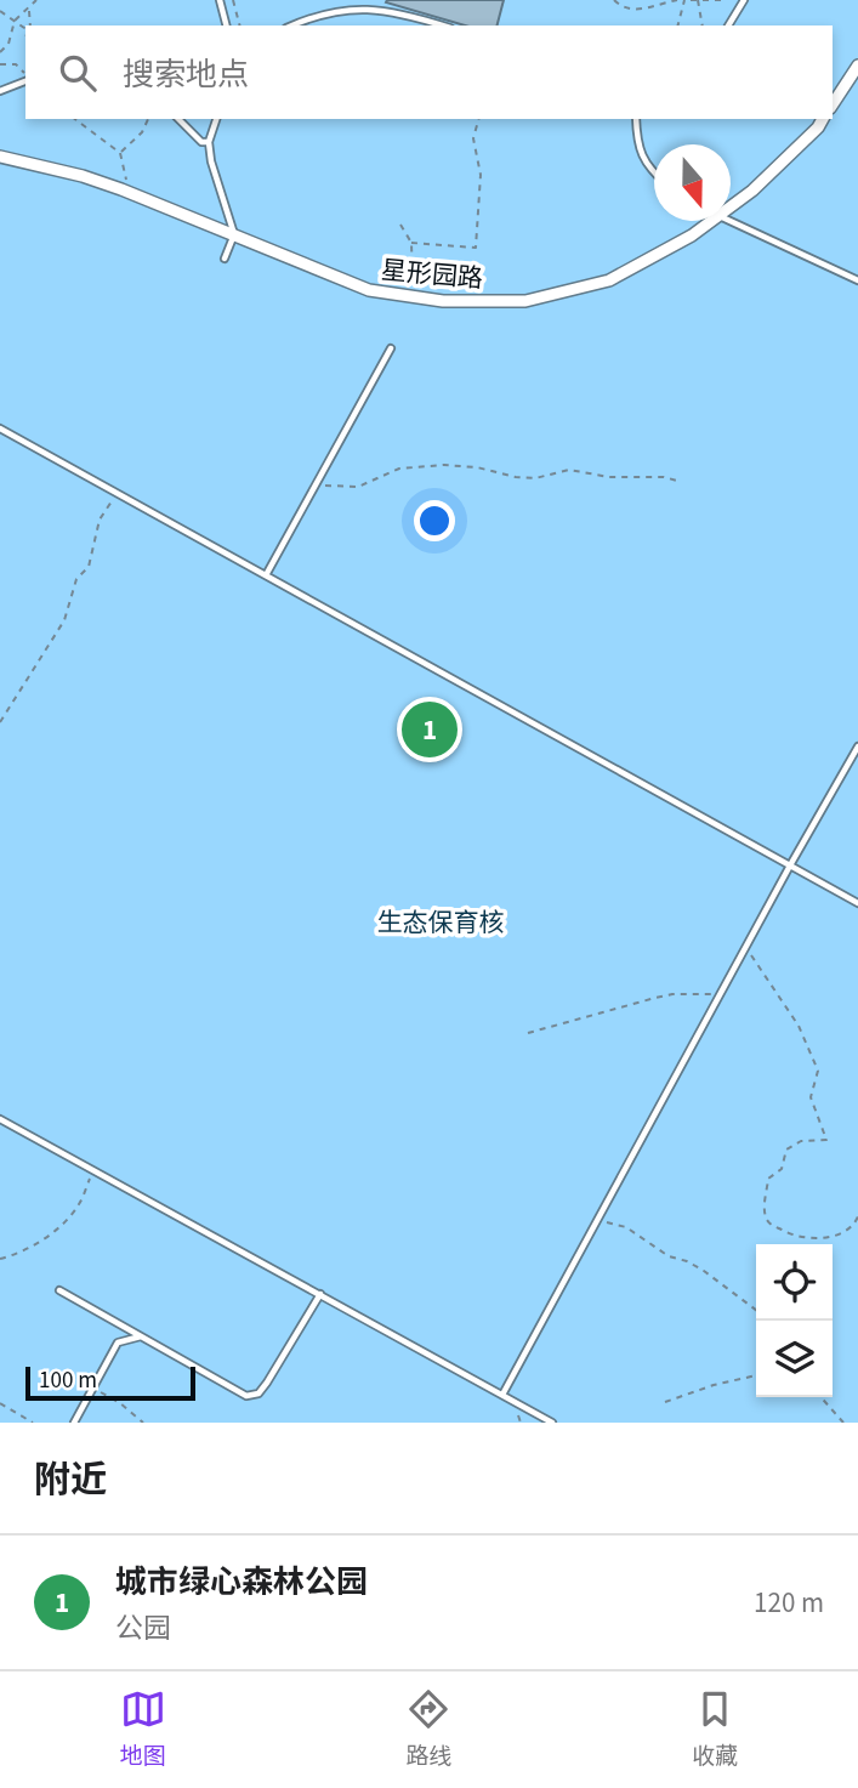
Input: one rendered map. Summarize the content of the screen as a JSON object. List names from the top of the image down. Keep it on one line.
{"streets":{"street":["星形园路"]},"parks":["生态保育核"],"scale_bar":"100 m","north":"bottom","page":{"search":"搜索地点","pins":"1","scale":"100 m","heading":"附近","list":[{"mark":"1","name":"城市绿心森林公园","note":"公园","value":"120 m"}],"nav":["地图","路线","收藏"]}}
